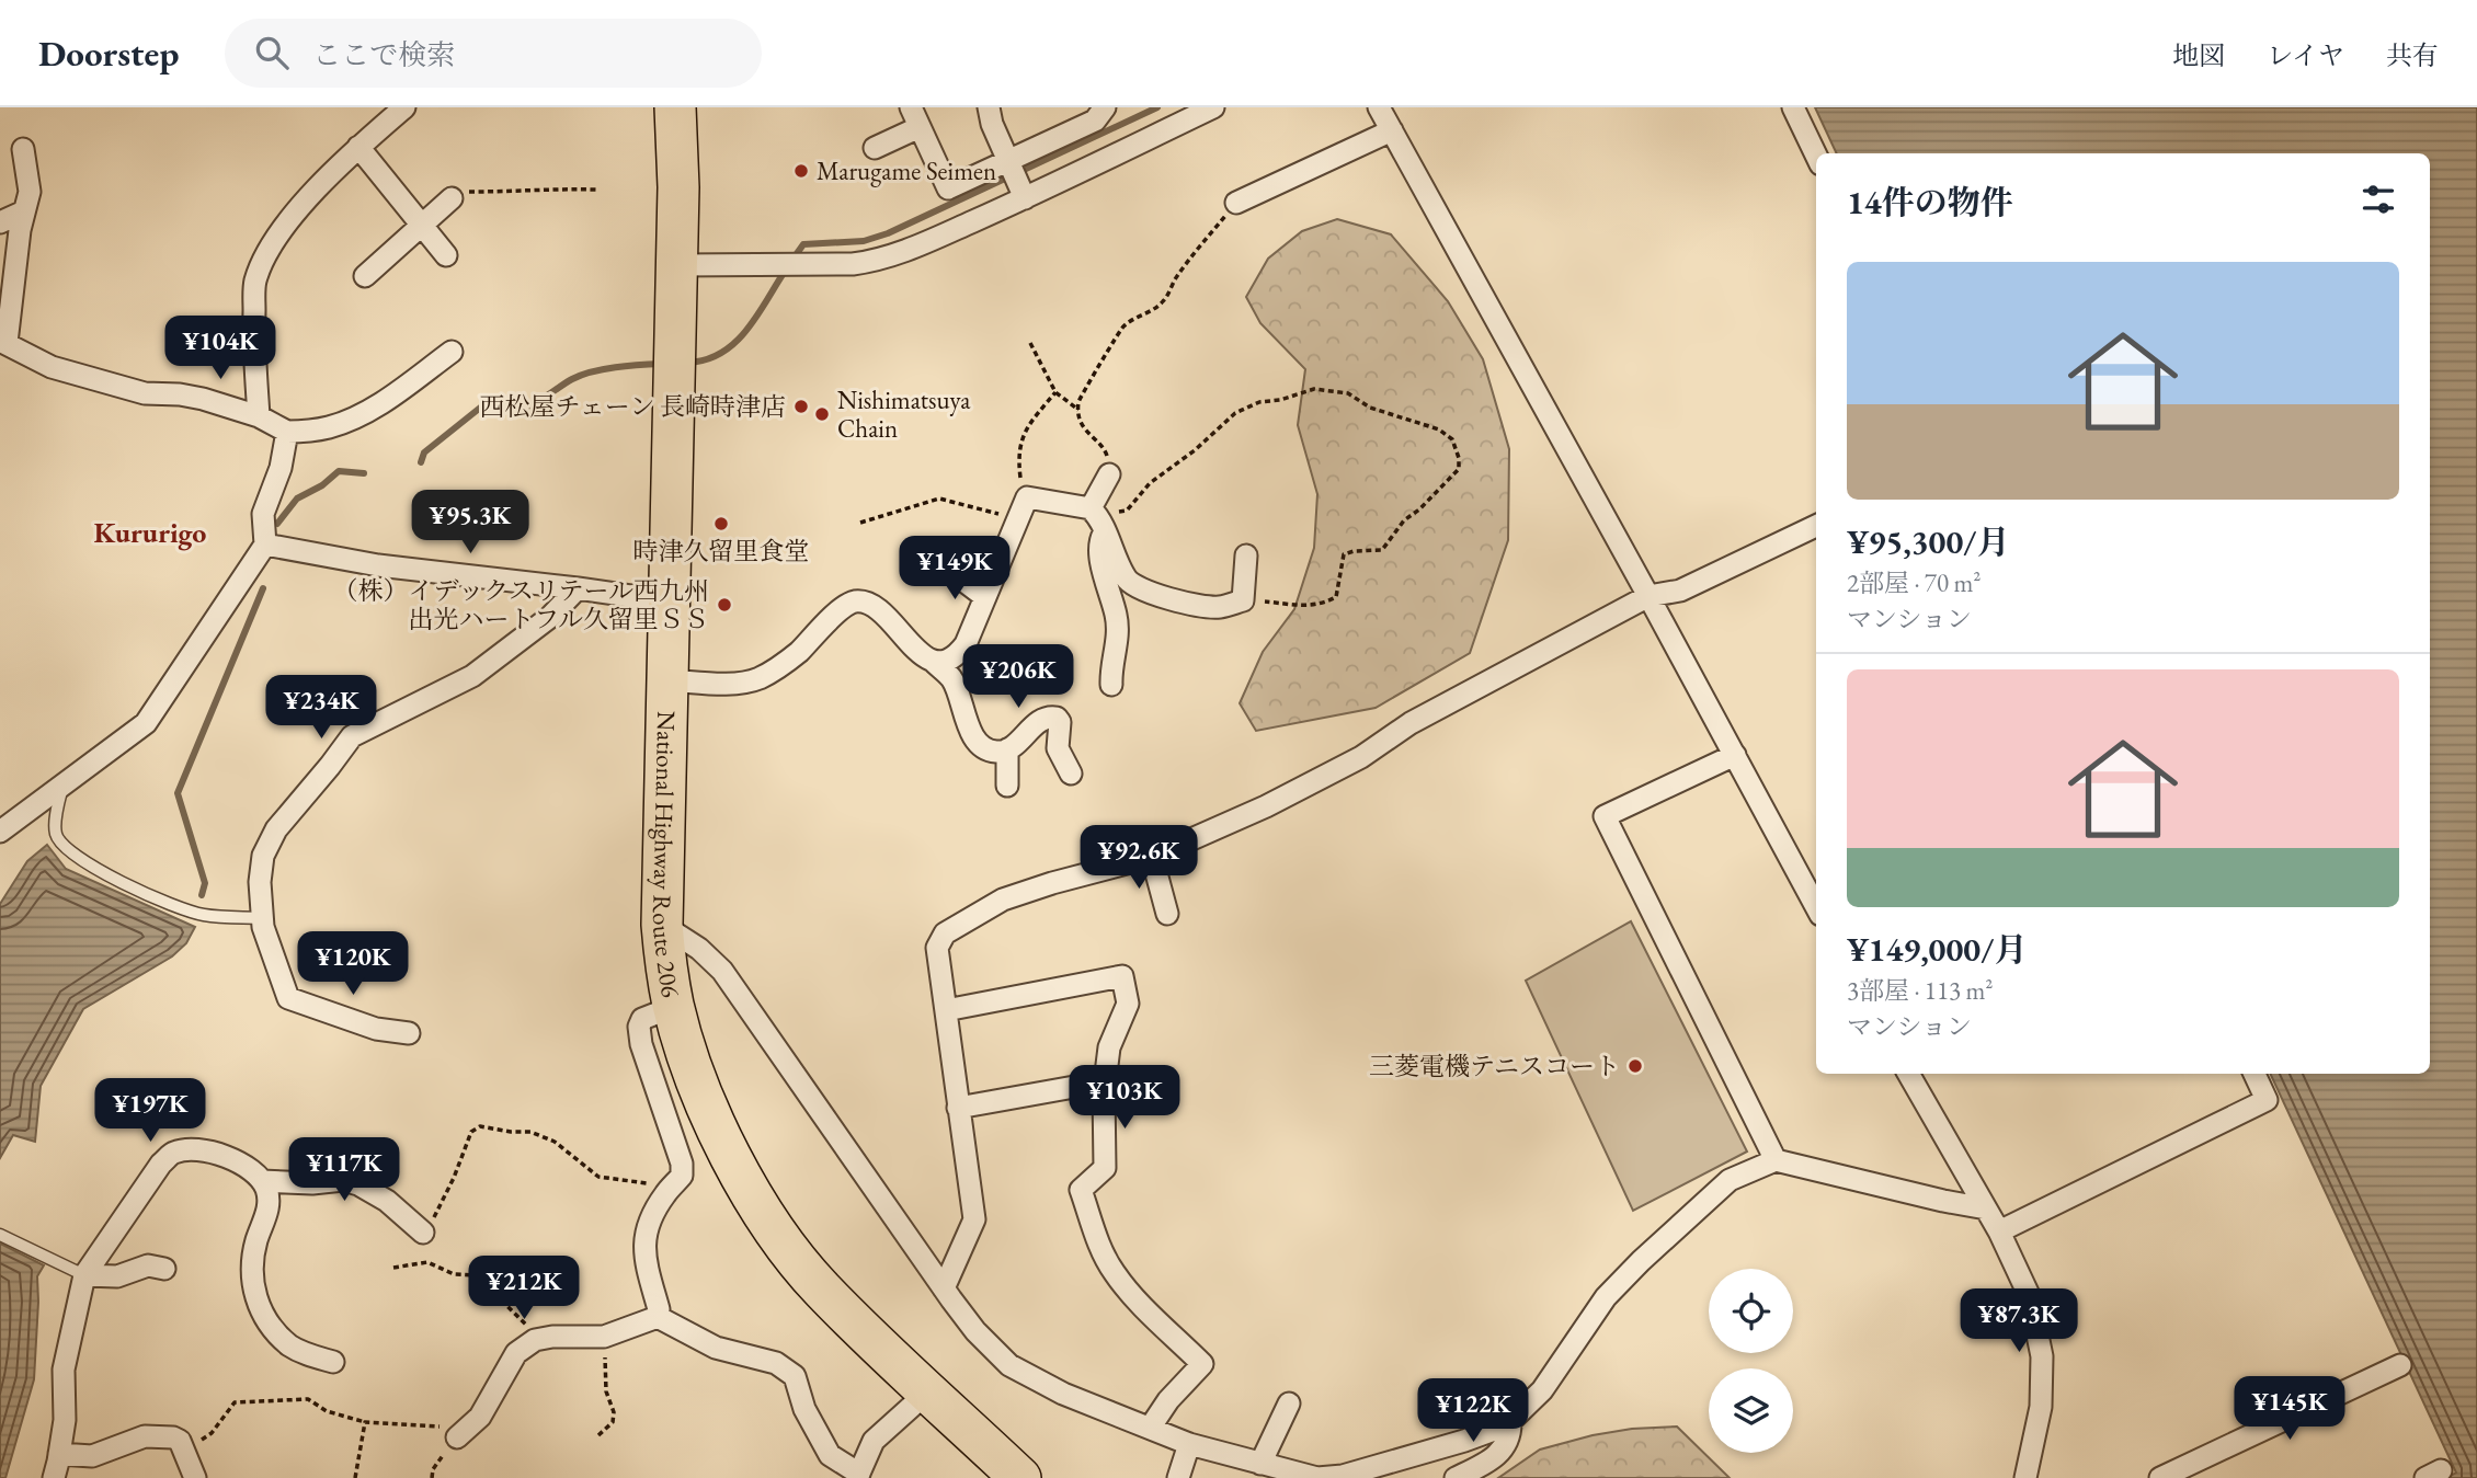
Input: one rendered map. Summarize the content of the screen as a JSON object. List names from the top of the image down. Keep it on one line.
{"streets":{"highway":["National Highway Route 206"]},"districts":["Kururigo"],"places":["Marugame Seimen","西松屋チェーン 長崎時津店","Nishimatsuya Chain","時津久留里食堂","（株）イデックスリテール西九州 出光ハートフル久留里ＳＳ","三菱電機テニスコート"],"page":{"header":"Doorstep","search":"ここで検索","nav":["地図","レイヤ","共有"],"heading":"14件の物件","list":[{"name":"¥95,300/月","note":"2部屋 · 70 m² · マンション"},{"name":"¥149,000/月","note":"3部屋 · 113 m² · マンション"}],"price":["¥104K","¥95.3K","¥149K","¥206K","¥234K","¥92.6K","¥120K","¥103K","¥197K","¥117K","¥212K","¥87.3K","¥145K","¥122K"]}}
